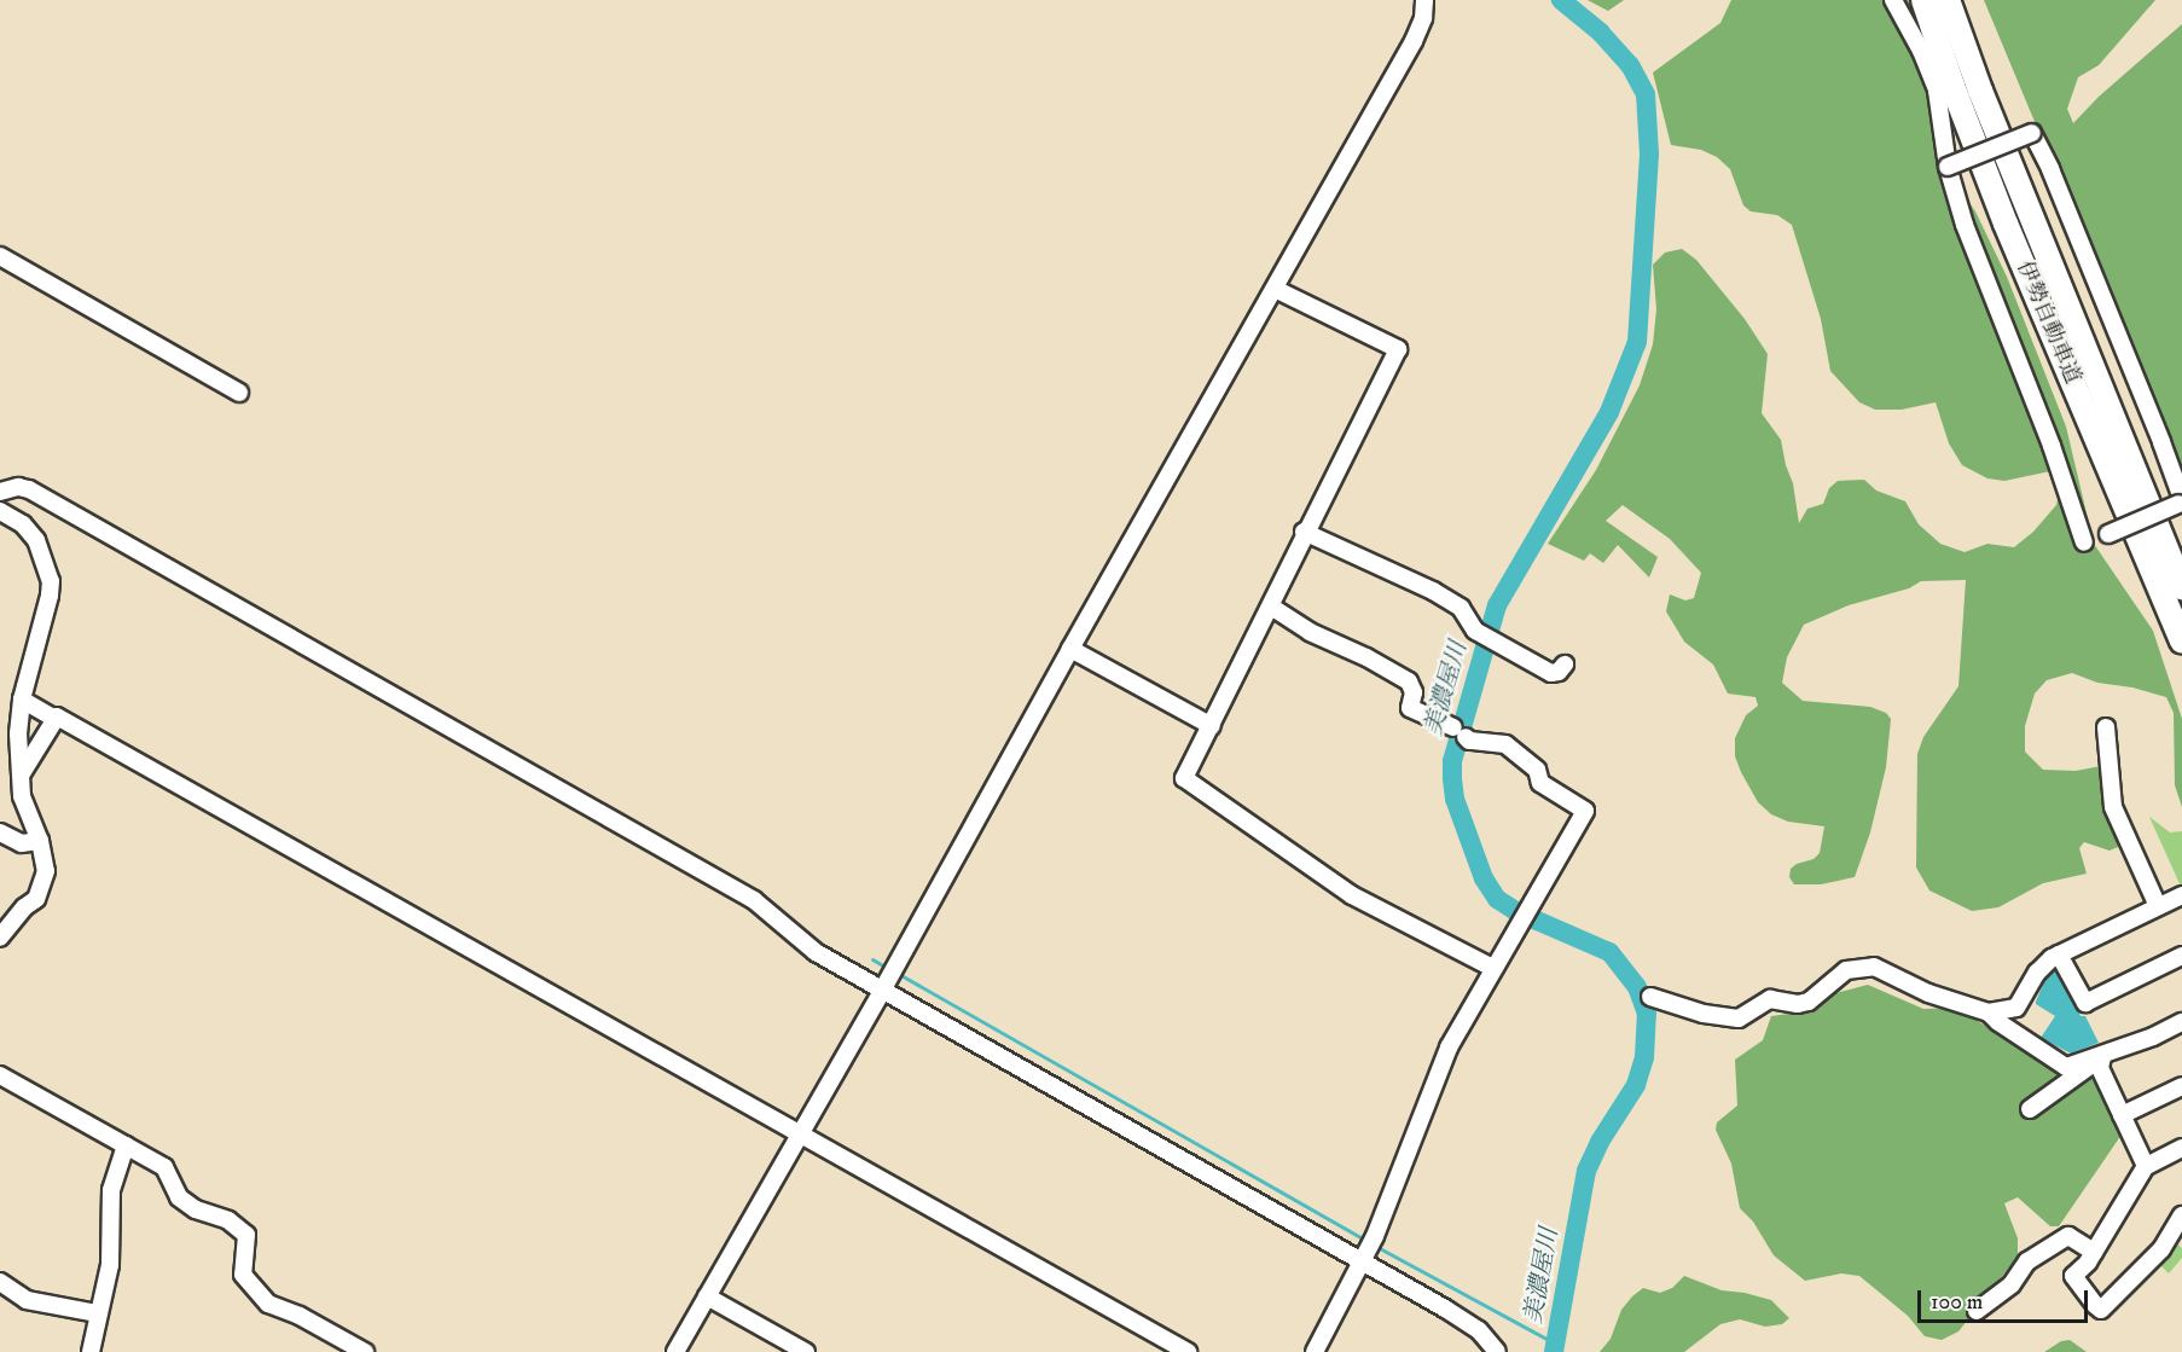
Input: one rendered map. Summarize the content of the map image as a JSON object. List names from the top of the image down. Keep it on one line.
{"streets":{"highway":["伊勢自動車道"]},"water":["美濃屋川"],"scale_bar":"100 m"}
